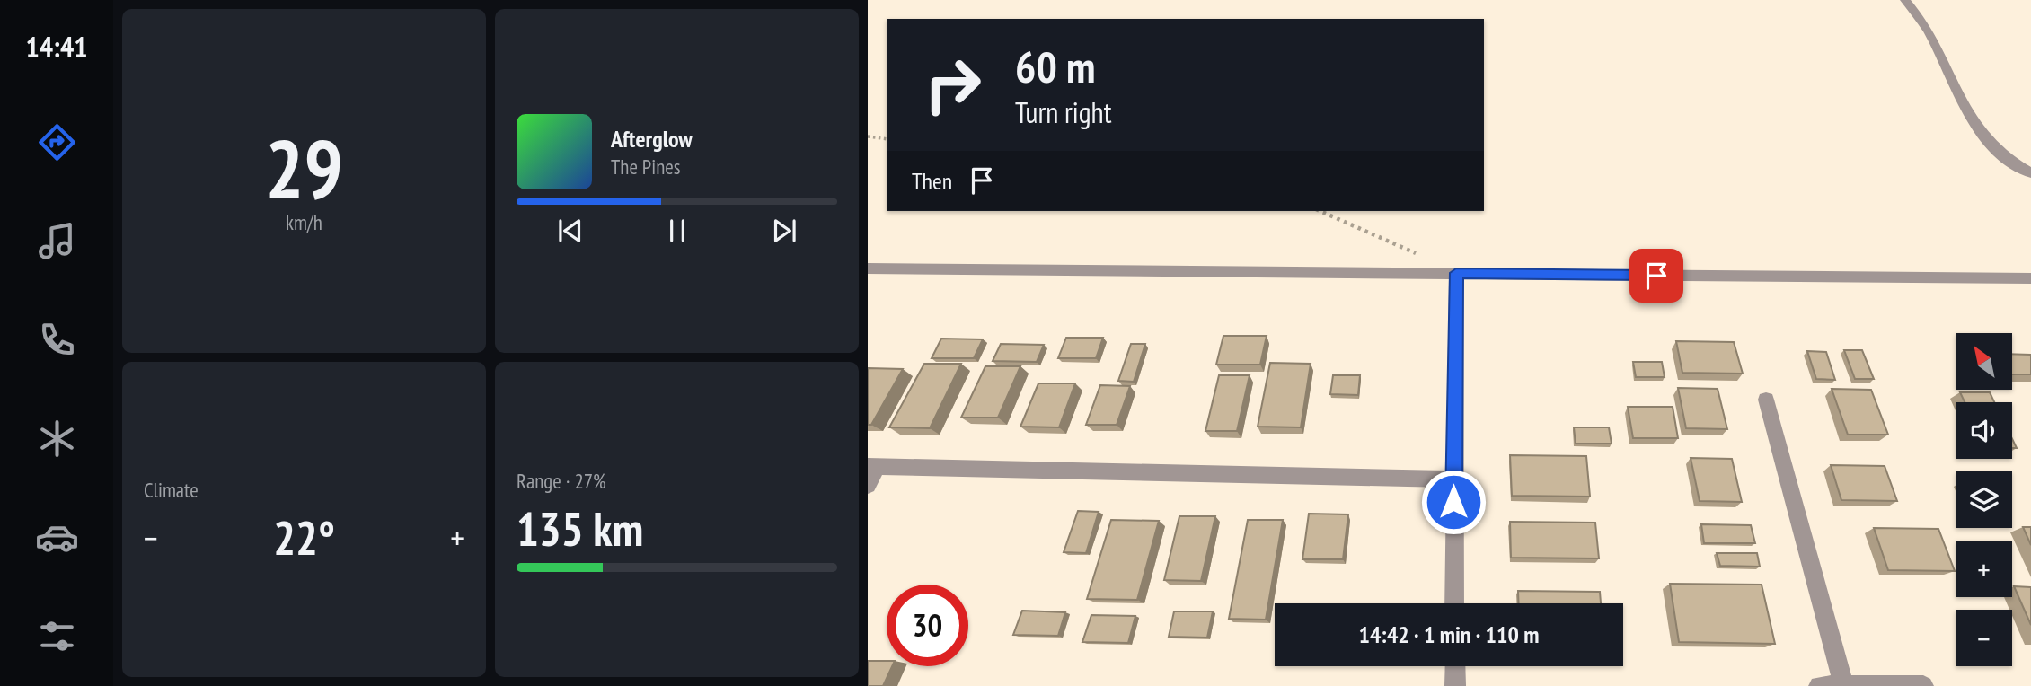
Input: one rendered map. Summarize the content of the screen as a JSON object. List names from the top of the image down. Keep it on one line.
{"north":"top left","page":{"tabs":"14:41","tile":[["29","km/h"],"Climate",["Range · 27%","135 km"]],"turn":["60 m","Turn right"],"song":["Afterglow","The Pines"],"then":"Then","map_buttons":["+","−"],"heat":["−","22°","+"],"limit":"30","trip":"14:42 · 1 min · 110 m"}}
